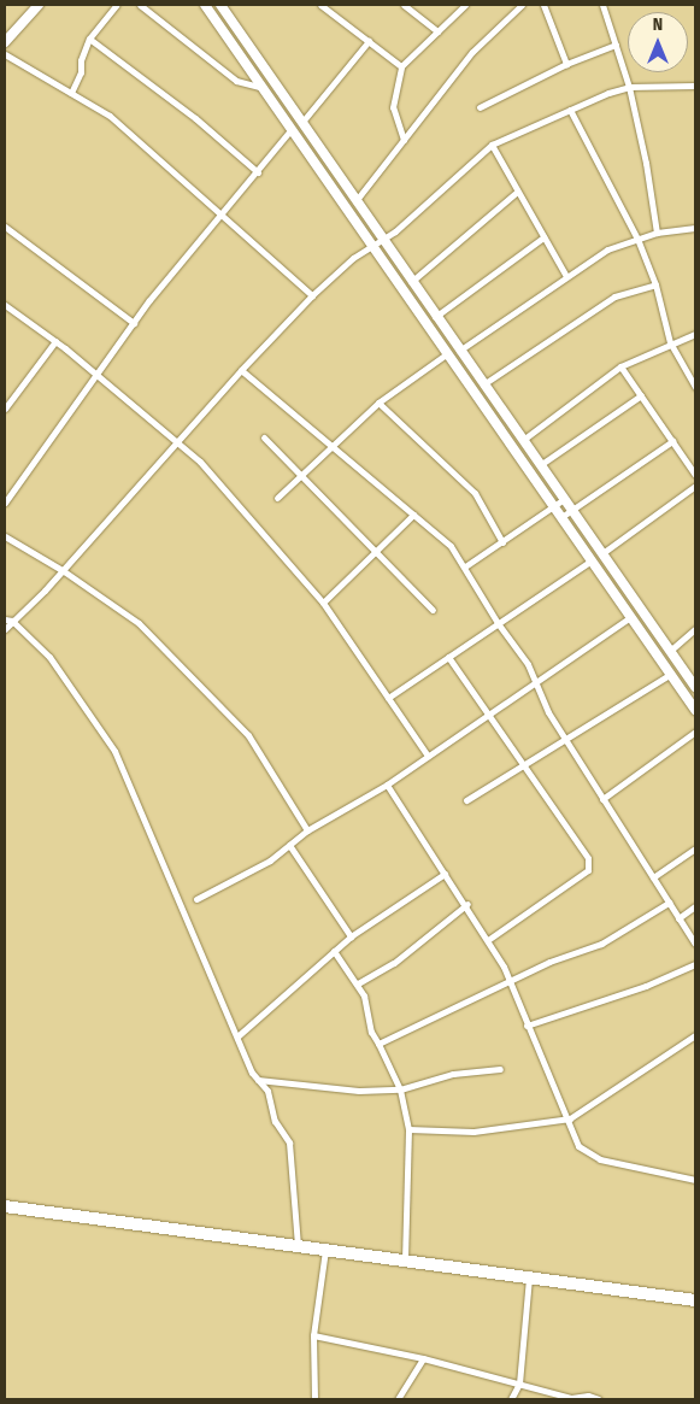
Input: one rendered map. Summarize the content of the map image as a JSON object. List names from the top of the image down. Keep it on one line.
{"north":"top"}
